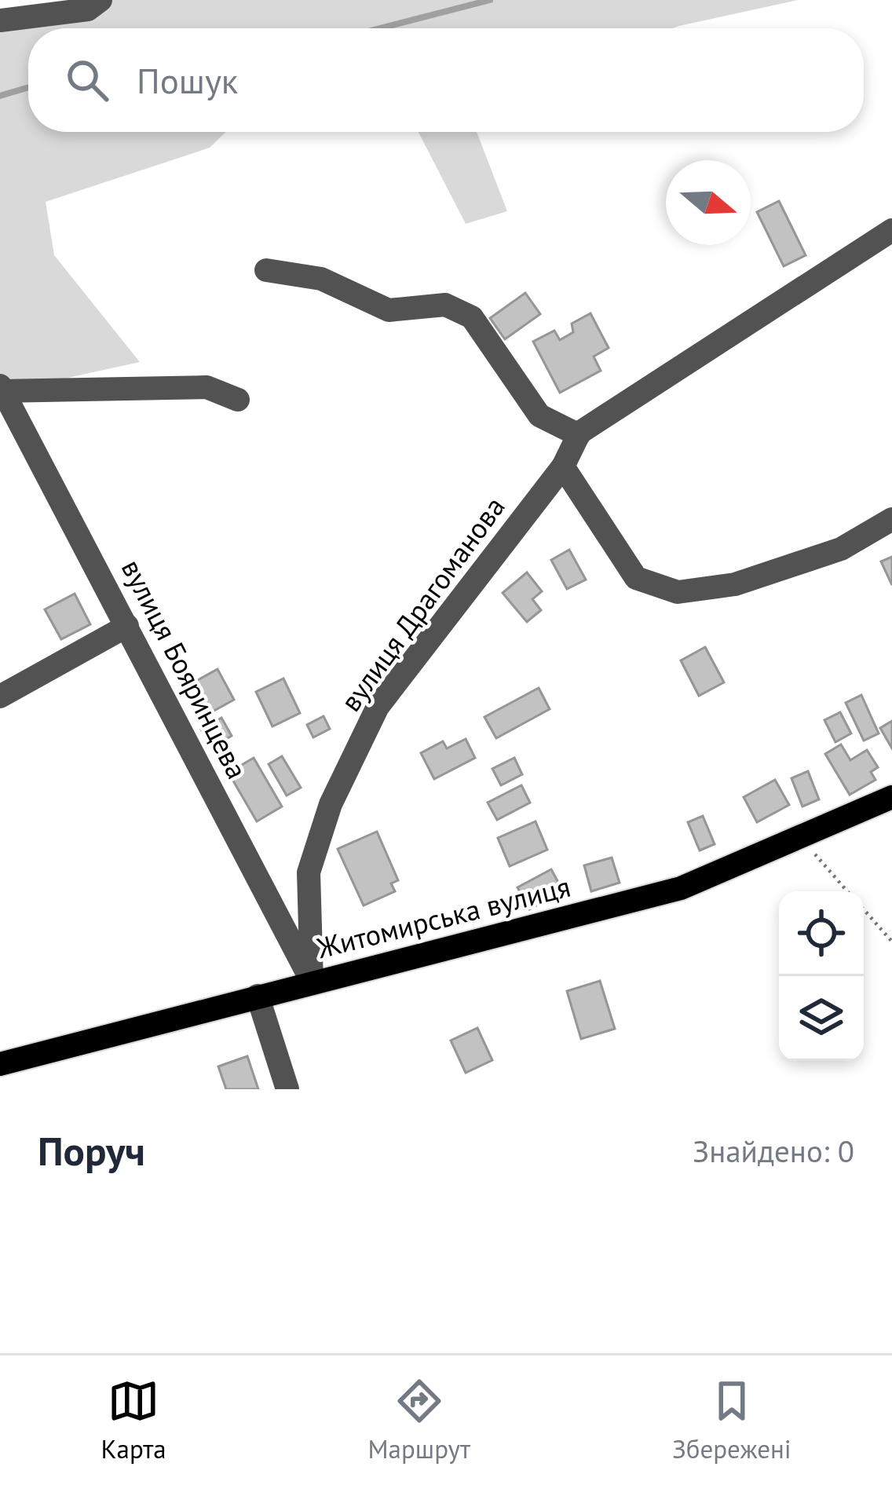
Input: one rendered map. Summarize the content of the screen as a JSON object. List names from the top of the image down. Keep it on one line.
{"streets":{"main road":["Житомирська вулиця"],"street":["вулиця Драгоманова","вулиця Бояринцева"]},"crossings":[["вулиця Драгоманова","вулиця Бояринцева"],["вулиця Драгоманова","Житомирська вулиця"],["вулиця Бояринцева","Житомирська вулиця"]],"north":"right","page":{"search":"Пошук","heading":["Поруч","Знайдено: 0"],"nav":["Карта","Маршрут","Збережені"]}}
